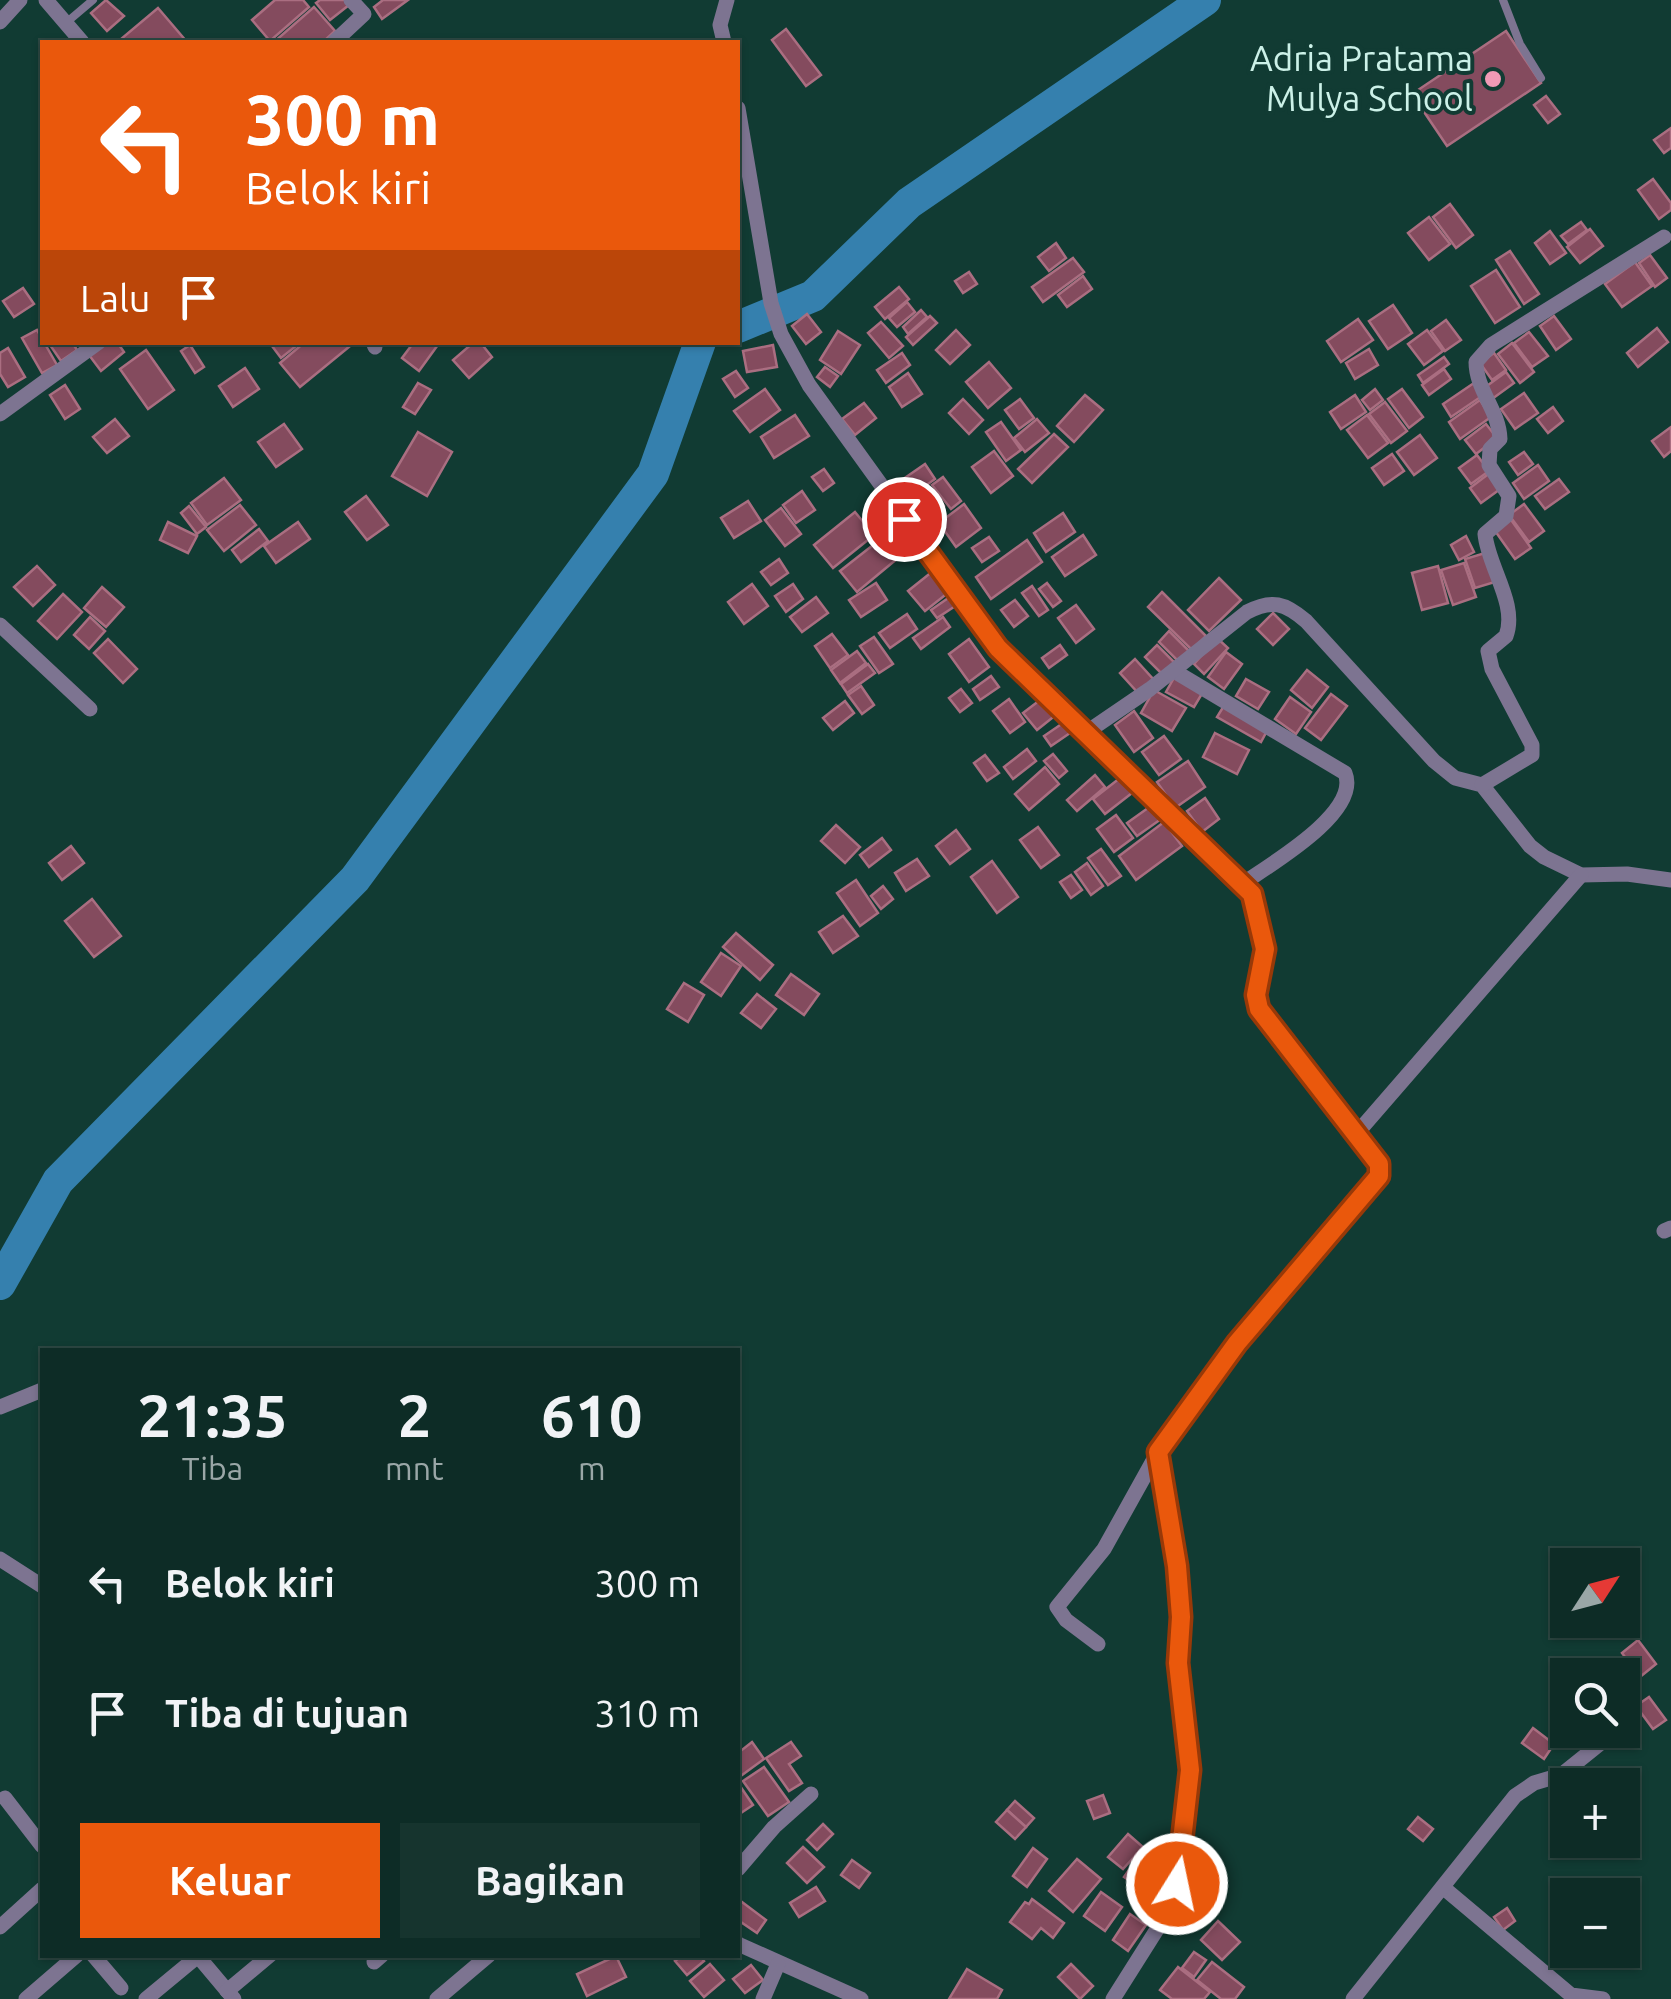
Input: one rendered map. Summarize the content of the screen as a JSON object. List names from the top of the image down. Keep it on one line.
{"places":["Adria Pratama Mulya School"],"north":"top right","page":{"turn":["300 m","Belok kiri"],"then":"Lalu","eta":["21:35","Tiba","2","mnt","610","m"],"list":[{"name":"Belok kiri","value":"300 m"},{"name":"Tiba di tujuan","value":"310 m"}],"map_buttons":["+","−"],"buttons":["Keluar","Bagikan"]}}
